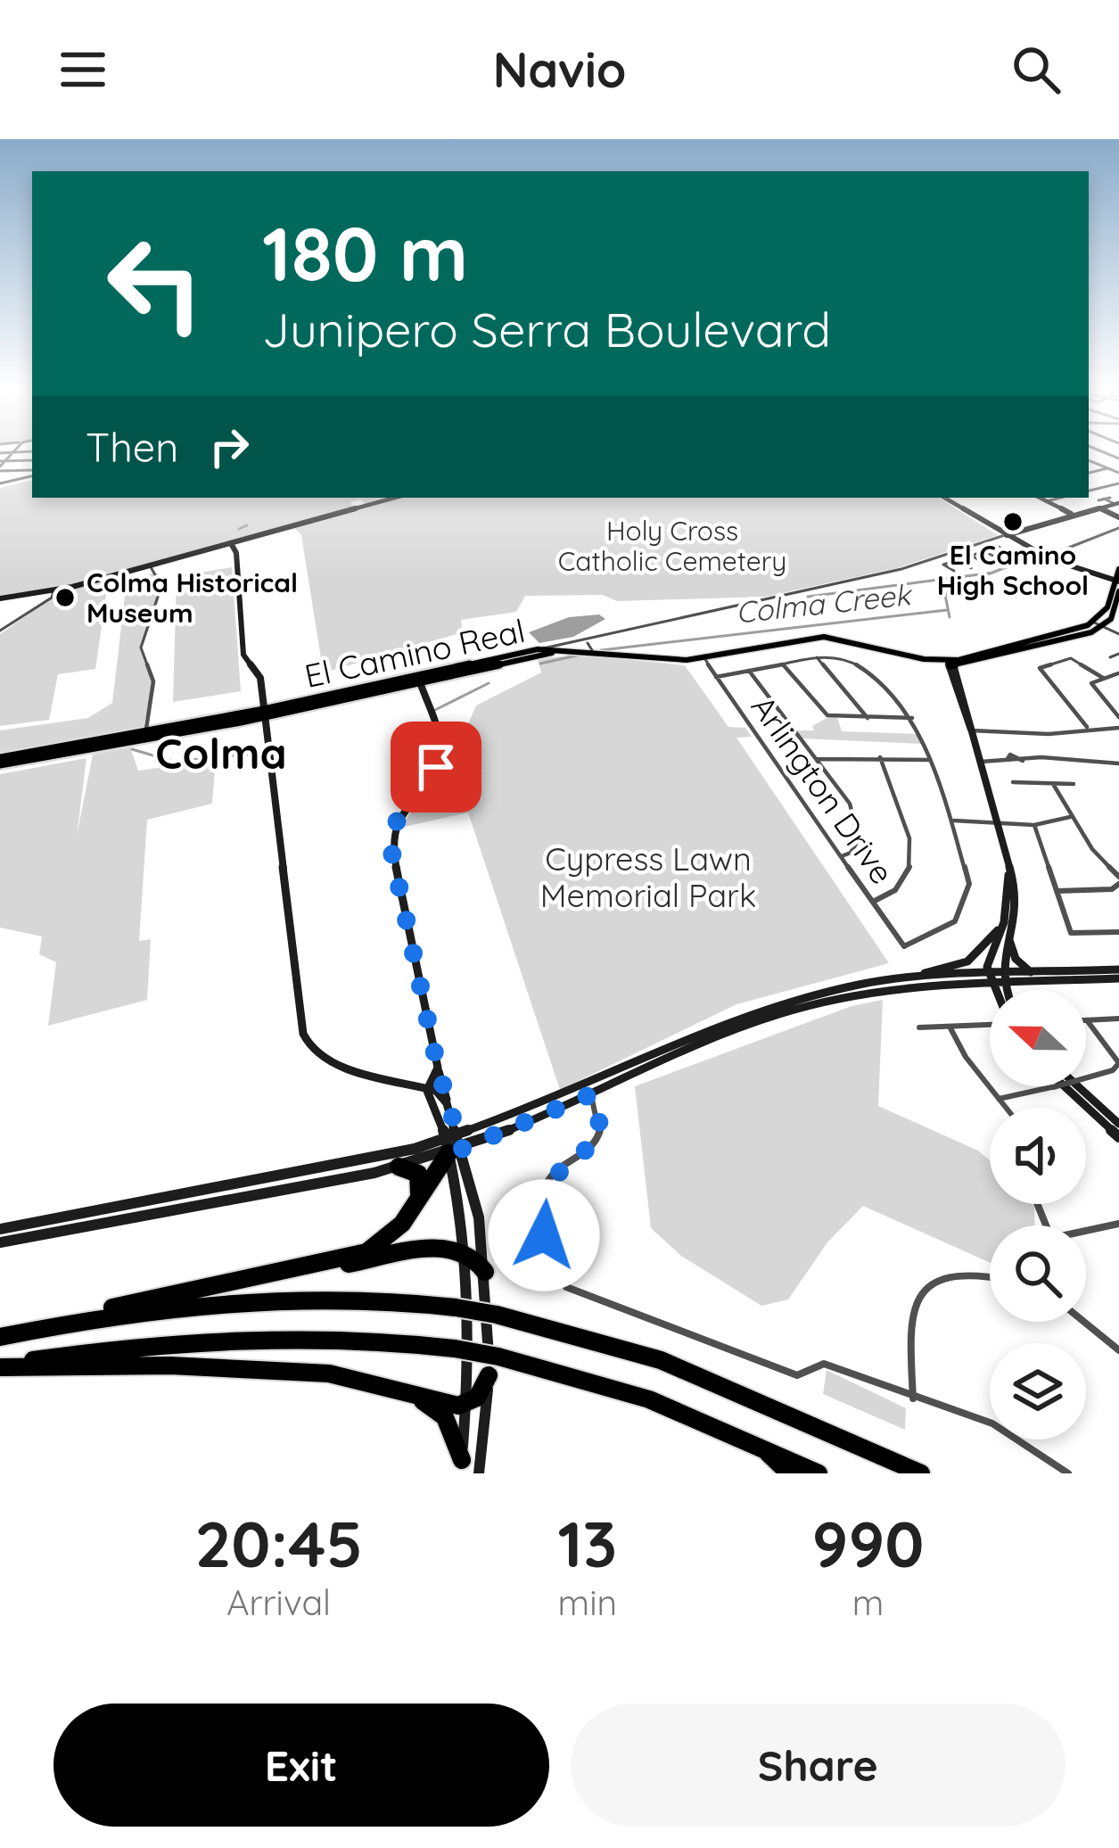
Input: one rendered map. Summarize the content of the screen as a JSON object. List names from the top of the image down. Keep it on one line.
{"streets":{"main road":["El Camino Real"],"street":["Arlington Drive"]},"crossings":[["El Camino Real","Arlington Drive"]],"districts":["Colma"],"water":["Colma Creek"],"parks":["Holy Cross Catholic Cemetery","Cypress Lawn Memorial Park"],"places":["El Camino High School","Colma Historical Museum"],"north":"left","page":{"header":"Navio","turn":["180 m","Junipero Serra Boulevard"],"then":"Then","eta":["20:45","Arrival","13","min","990","m"],"buttons":["Exit","Share"]}}
